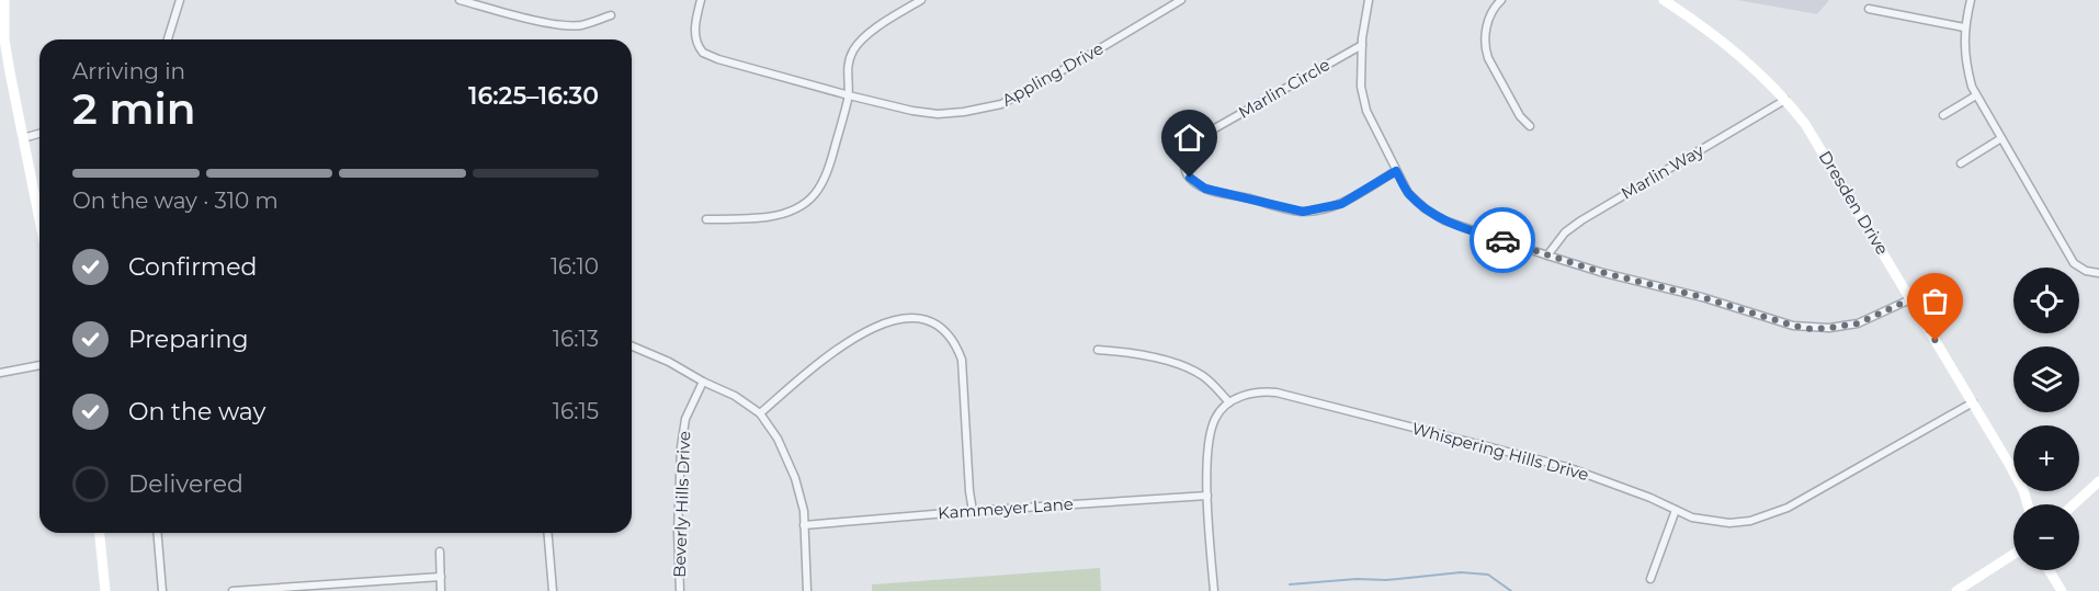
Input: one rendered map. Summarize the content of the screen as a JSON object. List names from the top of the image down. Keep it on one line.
{"streets":{"street":["Appling Drive","Marlin Circle","Marlin Way","Dresden Drive","Whispering Hills Drive","Beverly Hills Drive","Kammeyer Lane"]},"crossings":[["Marlin Way","Dresden Drive"],["Dresden Drive","Whispering Hills Drive"]],"page":{"heading":["2 min","Arriving in","16:25–16:30"],"bar":"On the way · 310 m","list":[["Confirmed","16:10"],["Preparing","16:13"],["On the way","16:15"],"Delivered"],"map_buttons":["+","−"]}}
